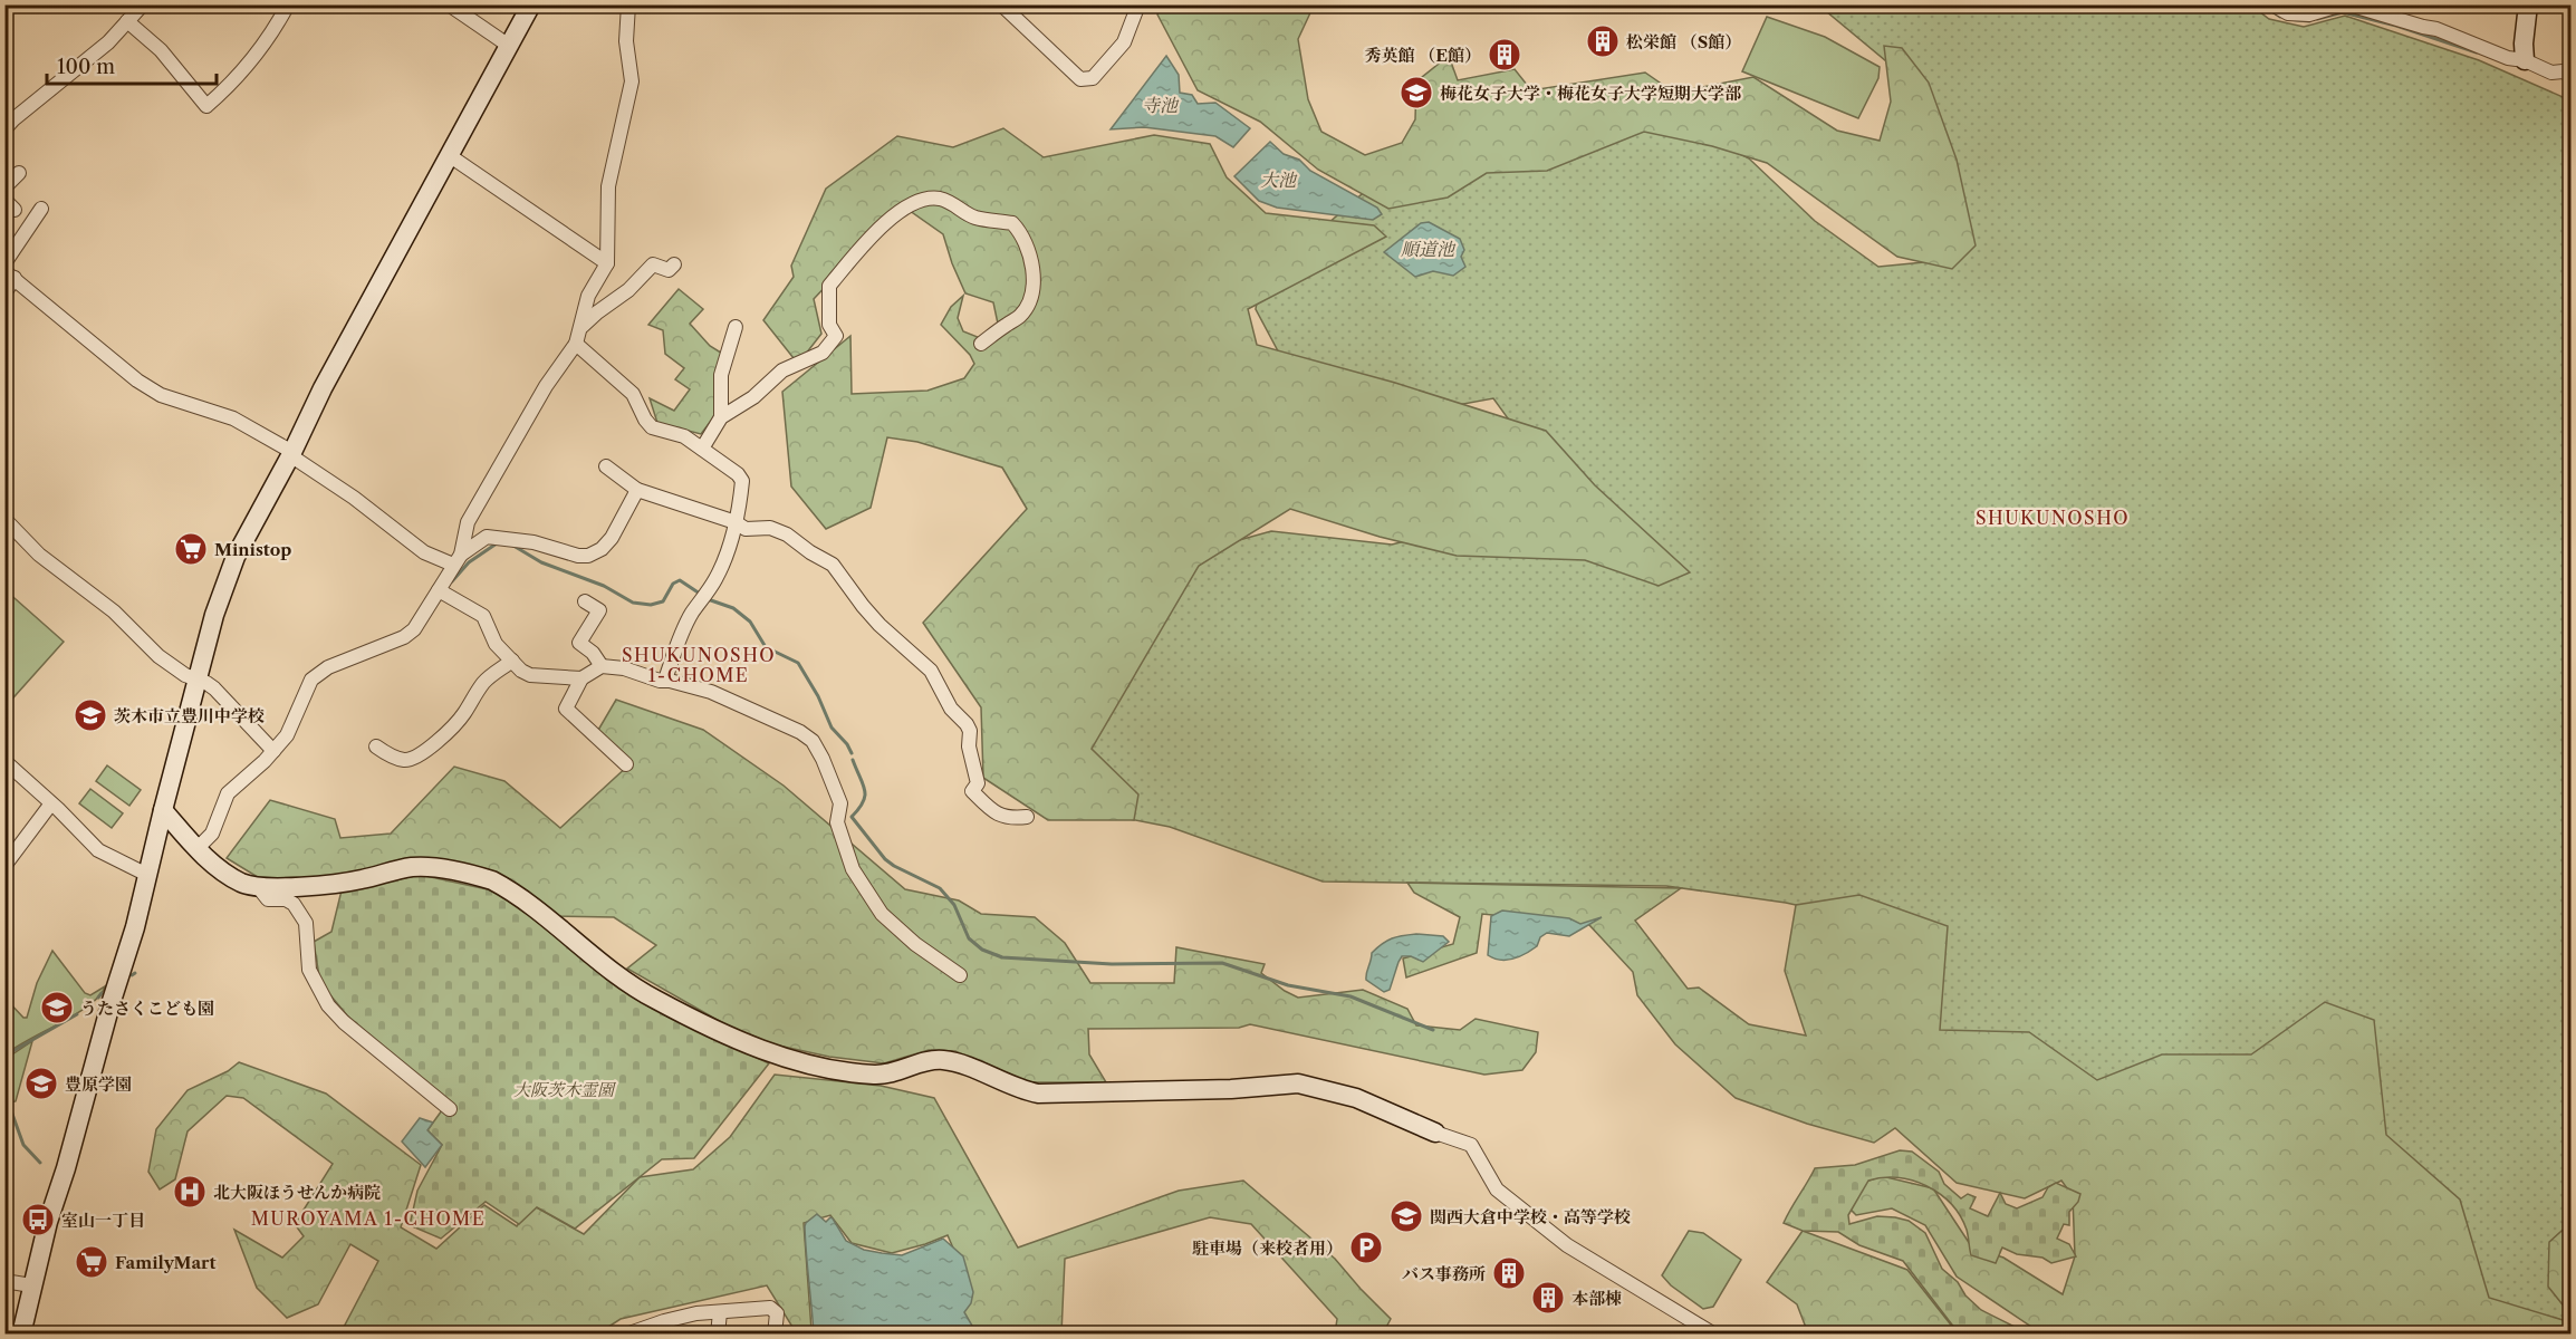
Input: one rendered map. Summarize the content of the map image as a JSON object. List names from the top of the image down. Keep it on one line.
{"districts":["SHUKUNOSHO","SHUKUNOSHO 1-CHOME","MUROYAMA 1-CHOME"],"water":["寺池","大池","順道池"],"parks":["大阪茨木霊園"],"places":{"building":["松栄館 （S館）","秀英館 （E館）","バス事務所","本部棟"],"school or university":["梅花女子大学・梅花女子大学短期大学部","茨木市立豊川中学校","うたさくこども園","豊原学園","関西大倉中学校・高等学校"],"supermarket":["Ministop","FamilyMart"],"hospital":["北大阪ほうせんか病院"],"bus stop":["室山一丁目"],"parking":["駐車場（来校者用）"]},"scale_bar":"100 m"}
